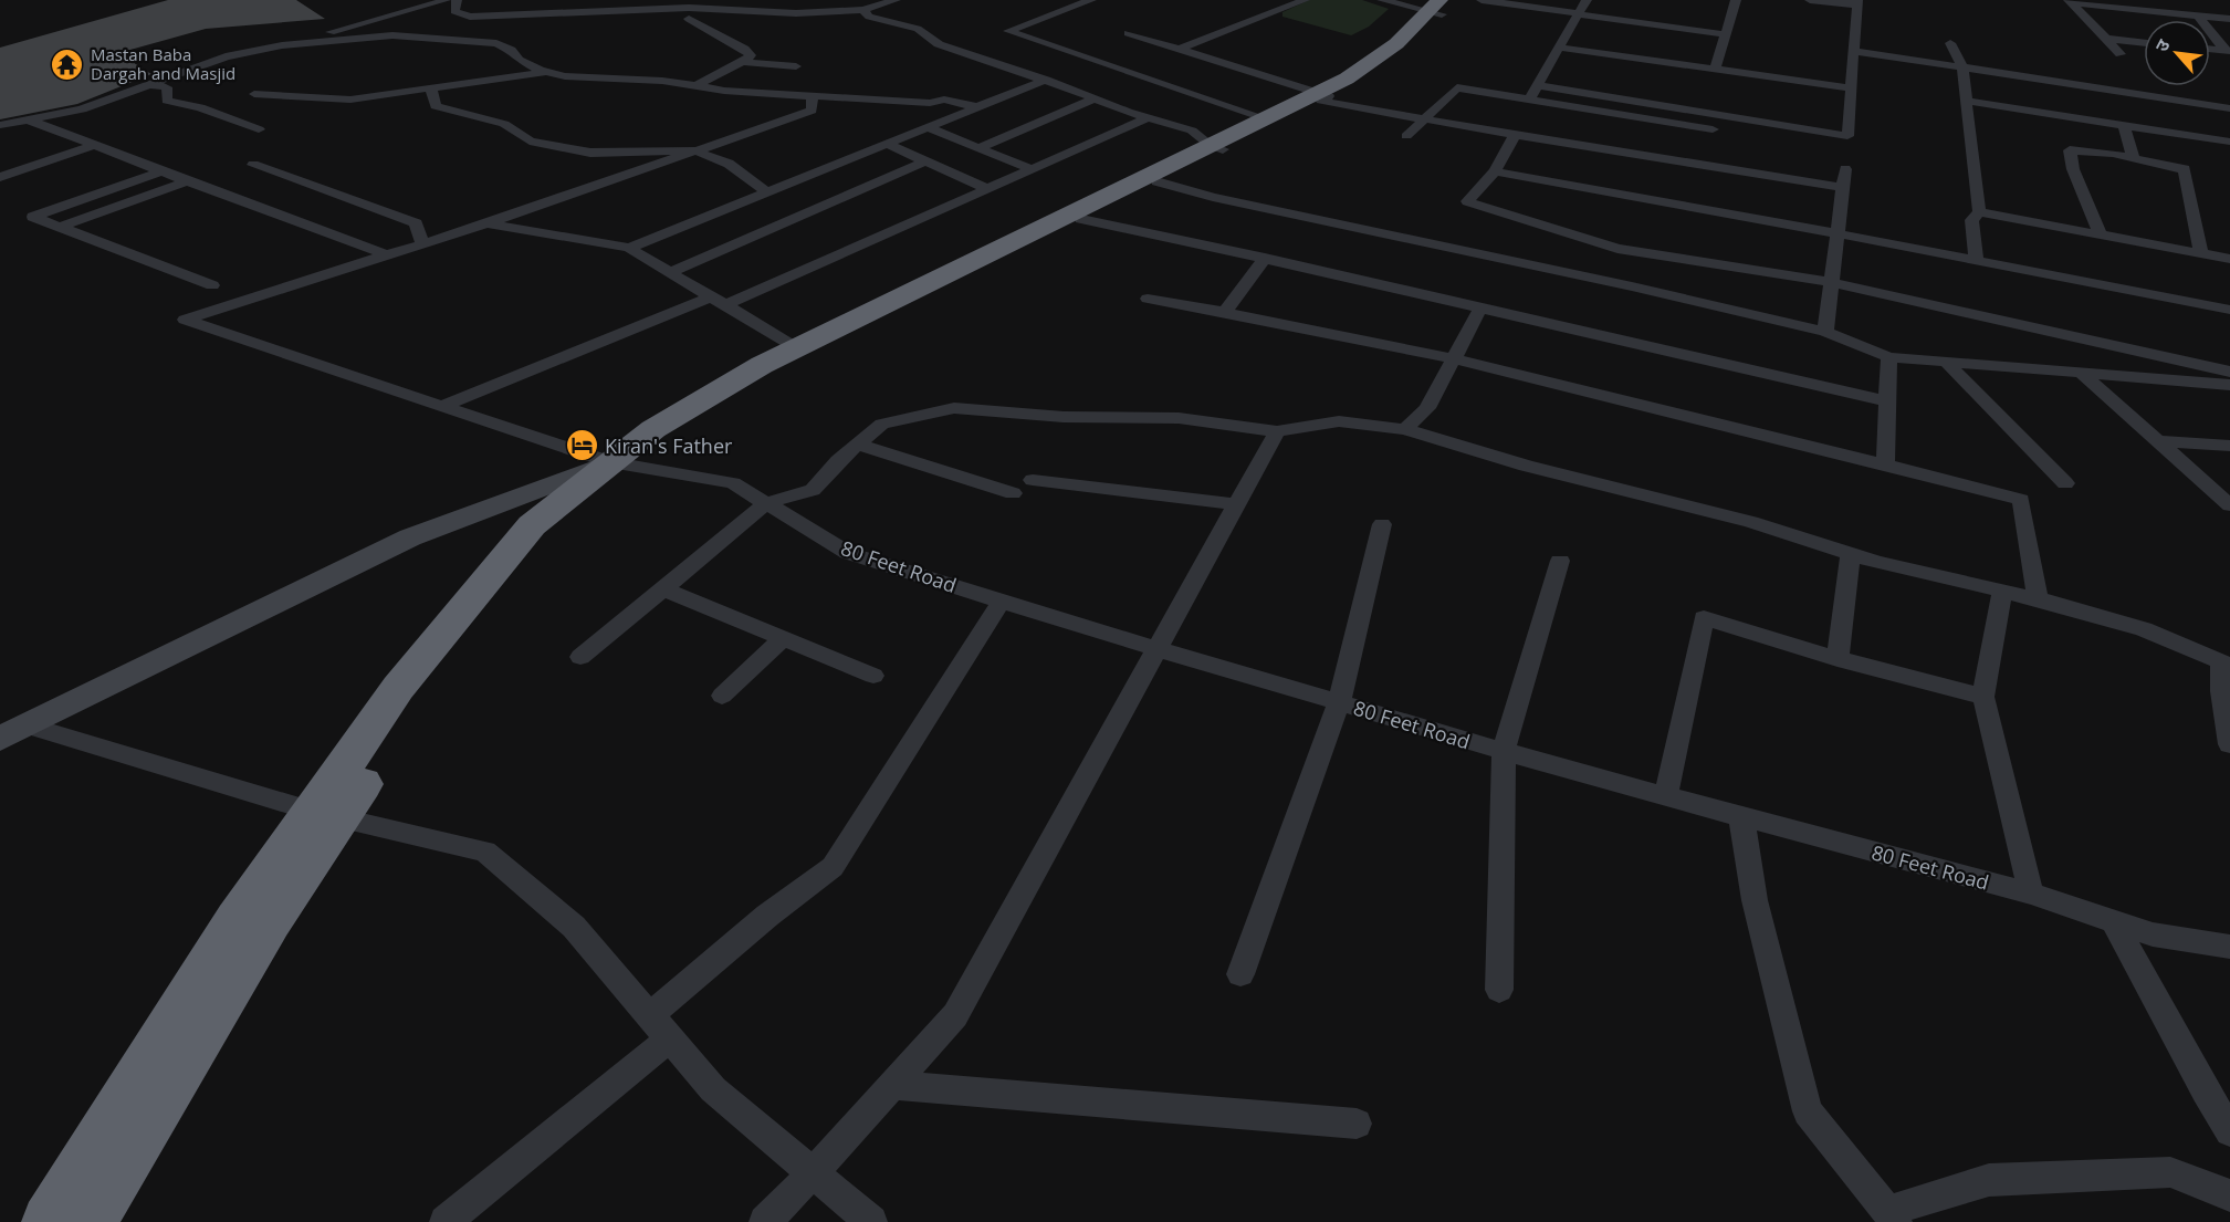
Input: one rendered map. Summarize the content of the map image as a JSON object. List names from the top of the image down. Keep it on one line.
{"streets":{"street":["80 Feet Road"]},"places":{"temple":["Mastan Baba Dargah and Masjid"],"hotel":["Kiran's Father"]},"north":"top left"}
